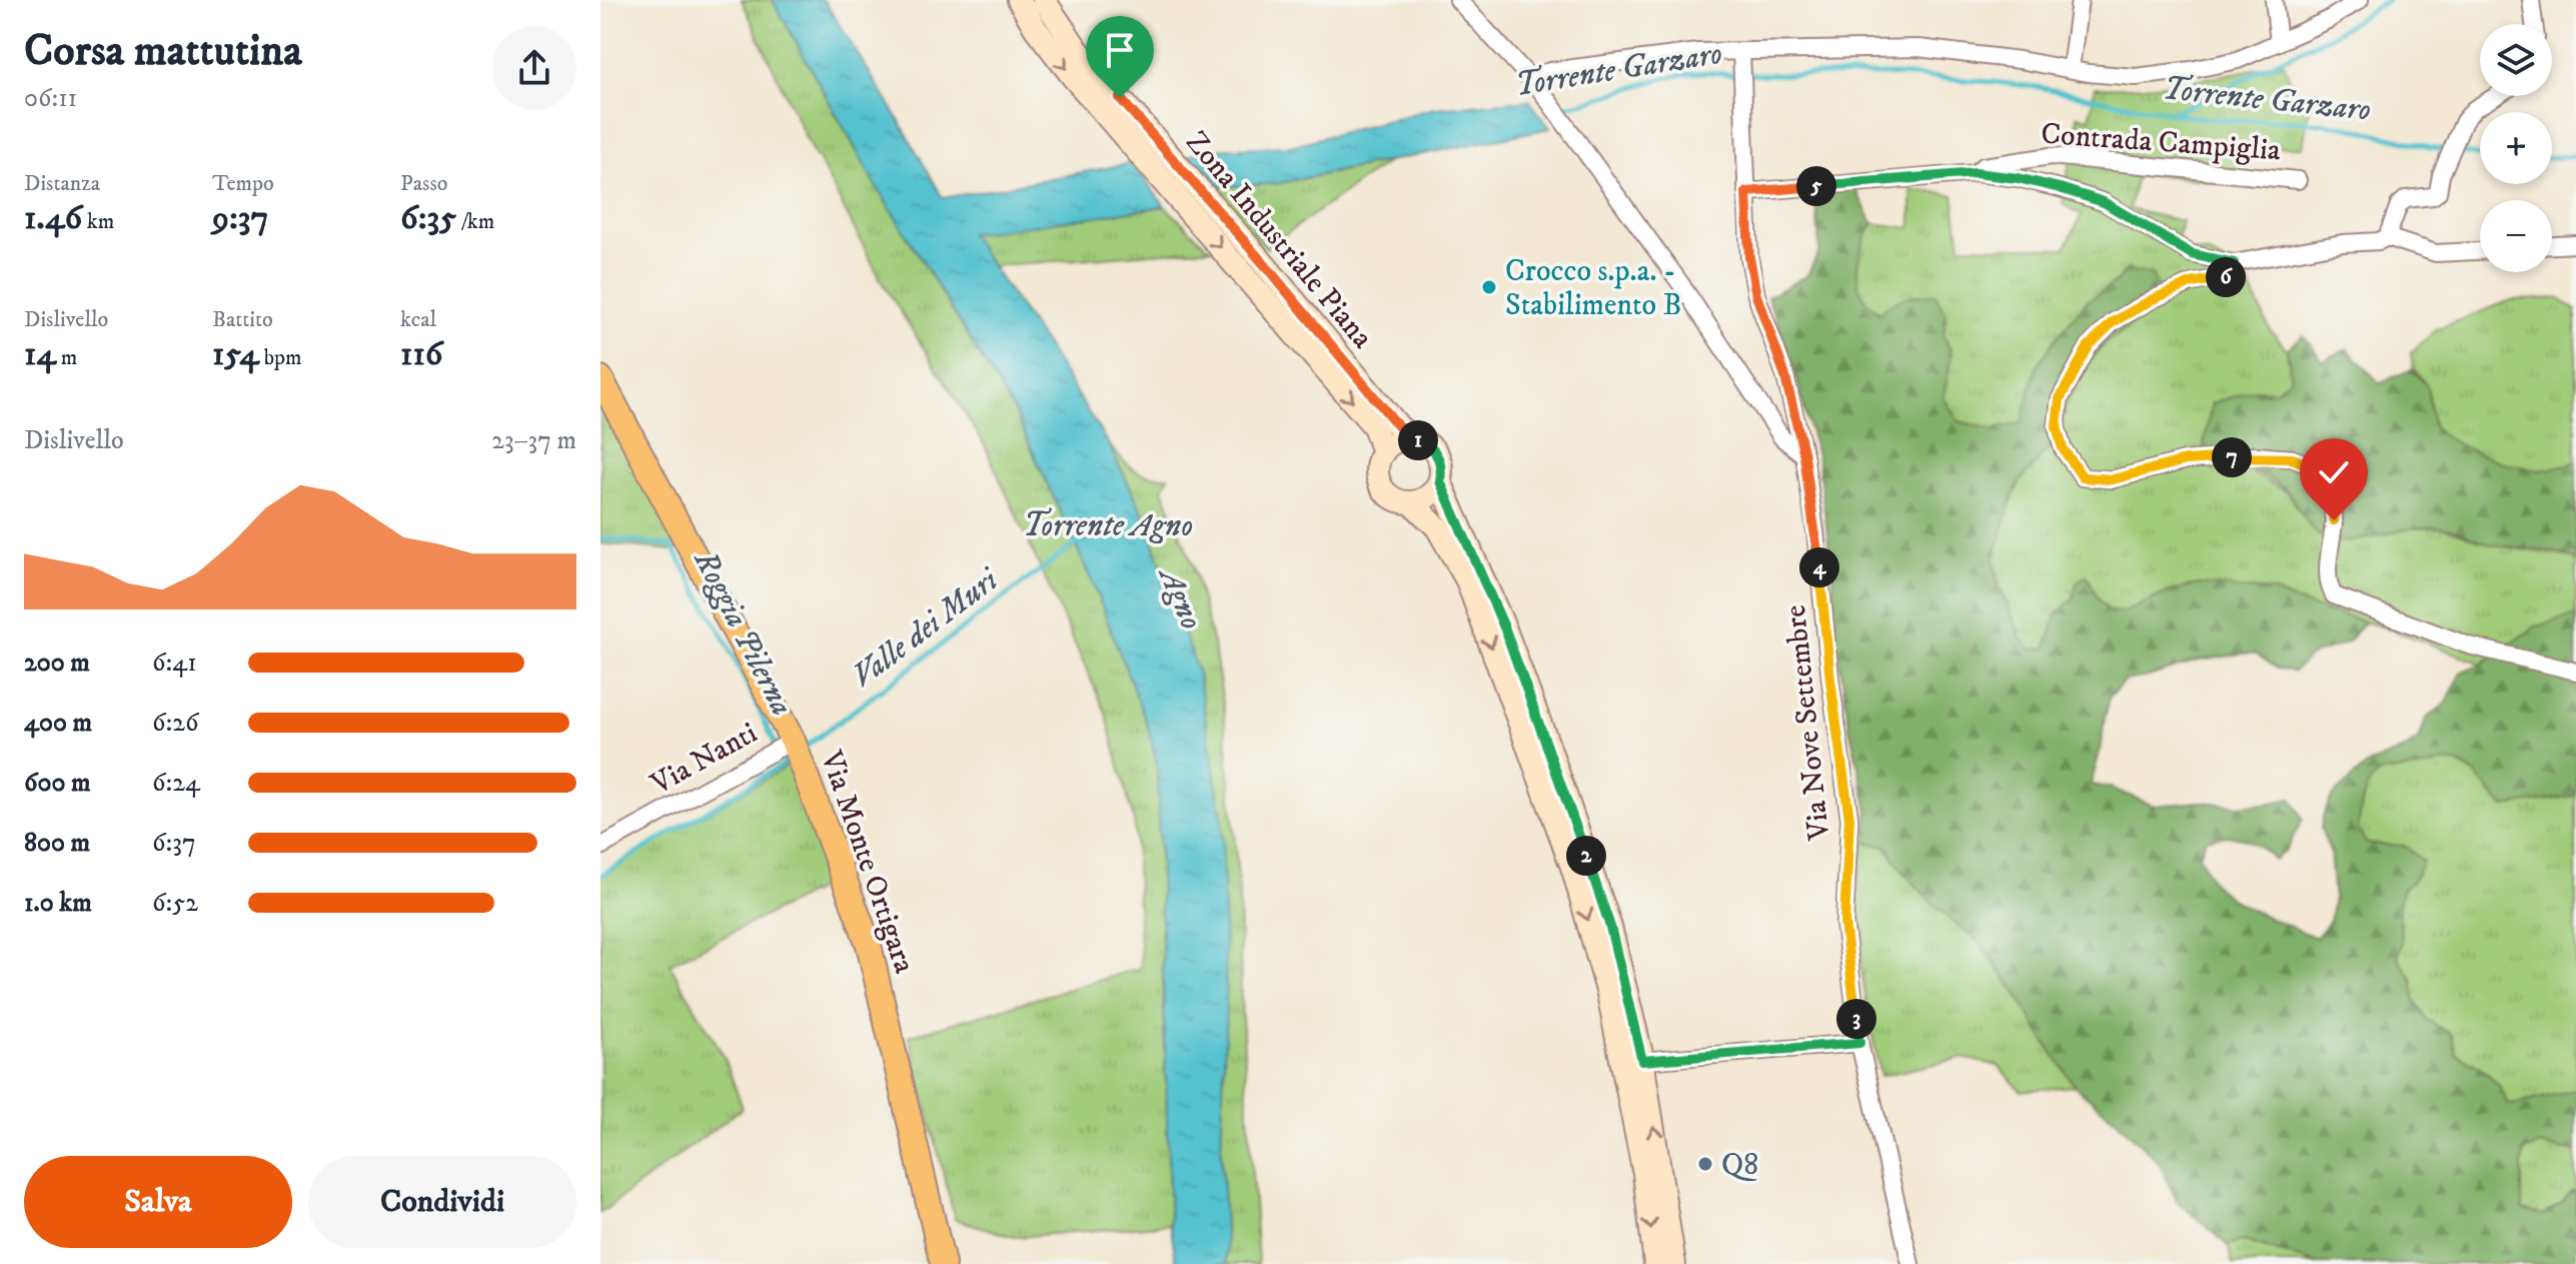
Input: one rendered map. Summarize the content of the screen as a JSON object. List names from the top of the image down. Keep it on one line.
{"streets":{"main road":["Zona Industriale Piana","Via Monte Ortigara"],"street":["Contrada Campiglia","Via Nove Settembre","Via Nanti"]},"crossings":[["Contrada Campiglia","Via Nove Settembre"],["Via Nanti","Via Monte Ortigara"]],"water":["Torrente Garzaro","Torrente Agno","Agno","Valle dei Muri","Roggia Pilerna"],"places":["Crocco s.p.a. - Stabilimento B","Q8"],"page":{"heading":["Corsa mattutina","06:11"],"map_buttons":["+","−"],"stats":[["Distanza","1.46 km"],["Tempo","9:37"],["Passo","6:35 /km"],["Dislivello","14 m"],["Battito","154 bpm"],["kcal","116"]],"pins":["5","6","1","7","4","2","3"],"chart":["Dislivello","23–37 m"],"list":[{"name":"200 m","note":"6:41"},{"name":"400 m","note":"6:26"},{"name":"600 m","note":"6:24"},{"name":"800 m","note":"6:37"},{"name":"1.0 km","note":"6:52"}],"buttons":["Salva","Condividi"]}}
